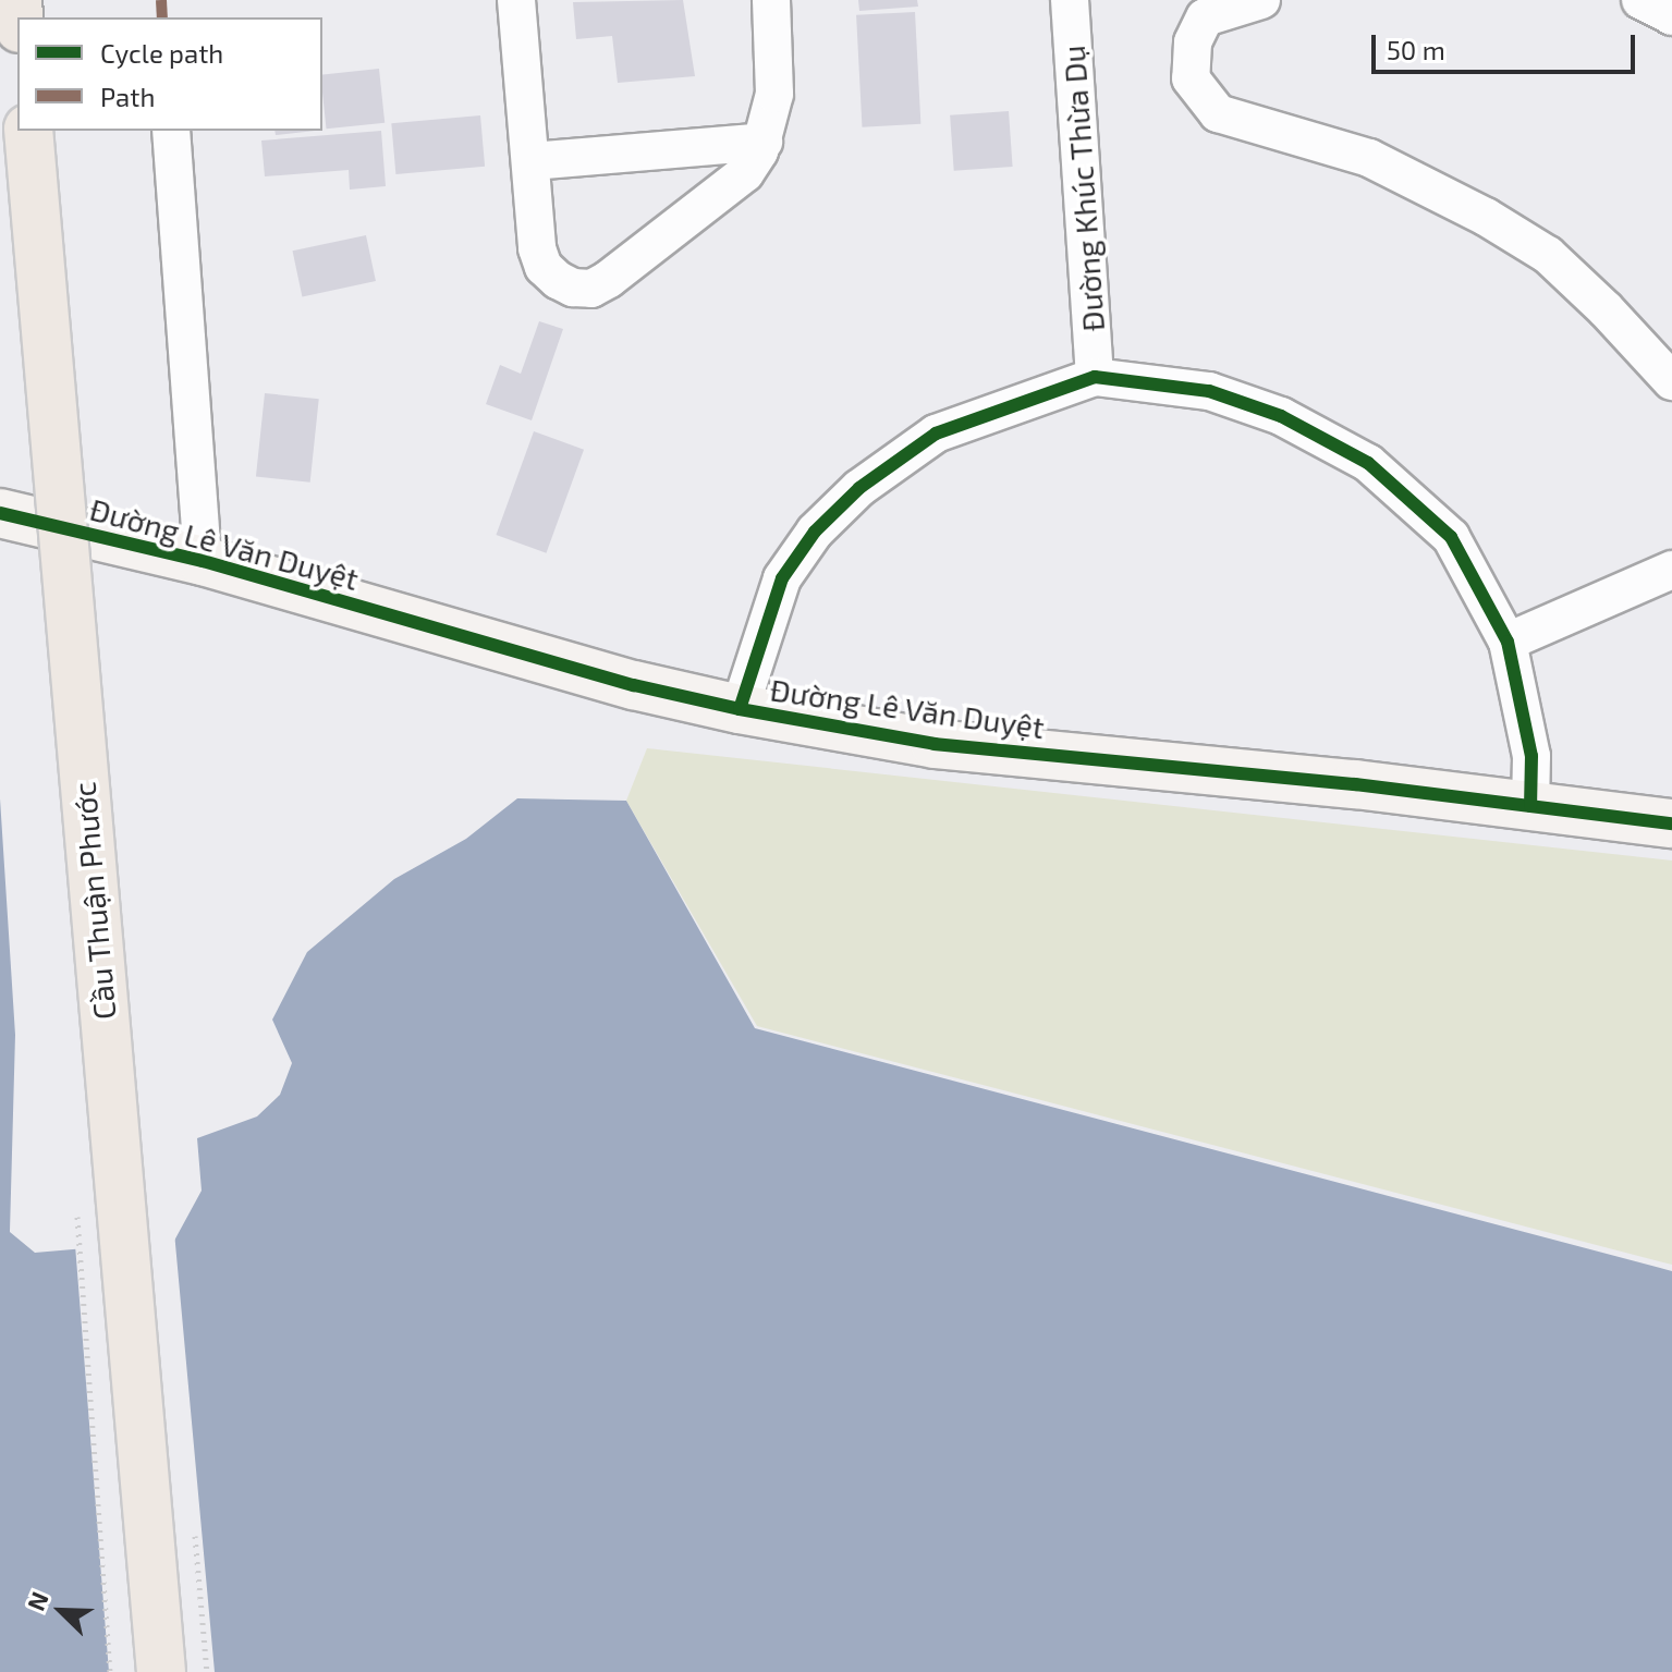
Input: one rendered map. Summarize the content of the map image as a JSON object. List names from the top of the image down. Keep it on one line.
{"streets":{"main road":["Cầu Thuận Phước"],"street":["Đường Khúc Thừa Dụ","Đường Lê Văn Duyệt"]},"legend":["Cycle path","Path"],"scale_bar":"50 m","north":"top left"}
